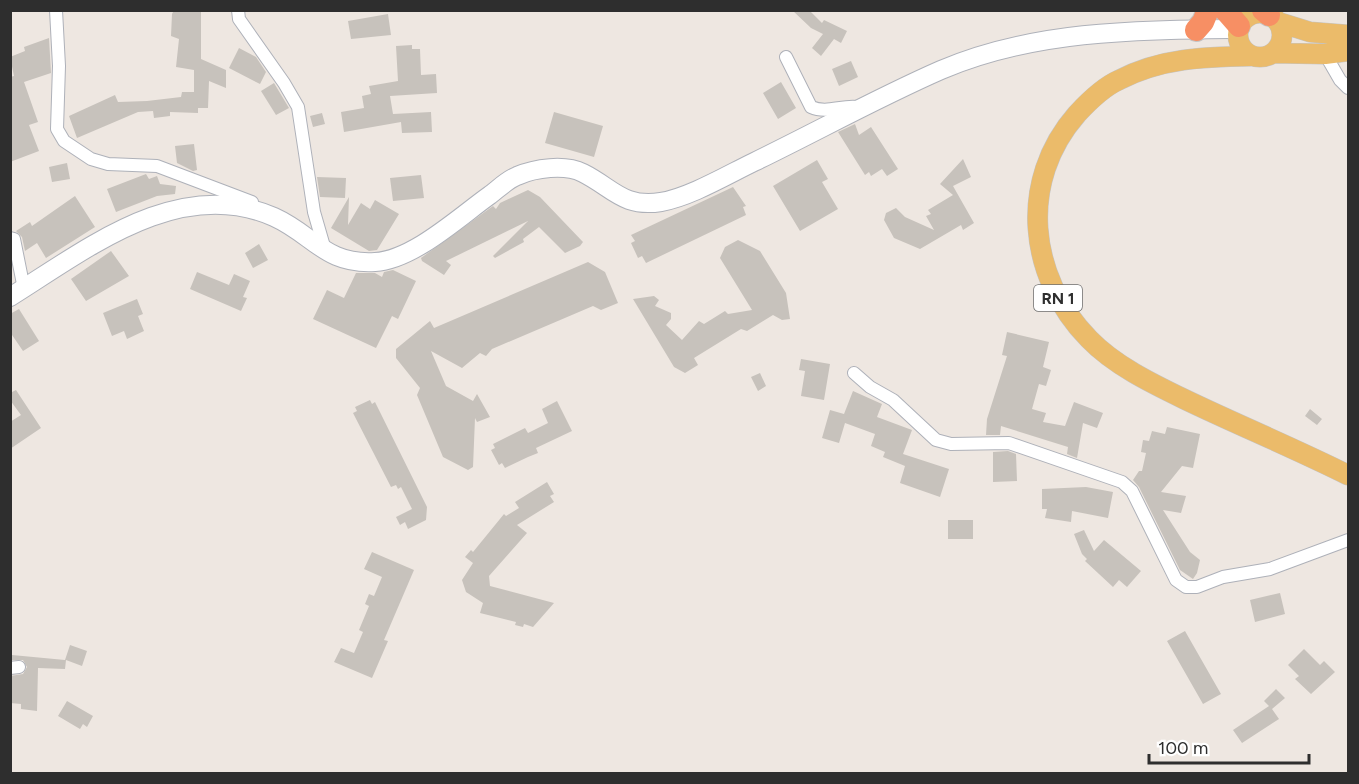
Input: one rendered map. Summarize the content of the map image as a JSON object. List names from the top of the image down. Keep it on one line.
{"streets":{"main road":["RN 1"]},"scale_bar":"100 m"}
